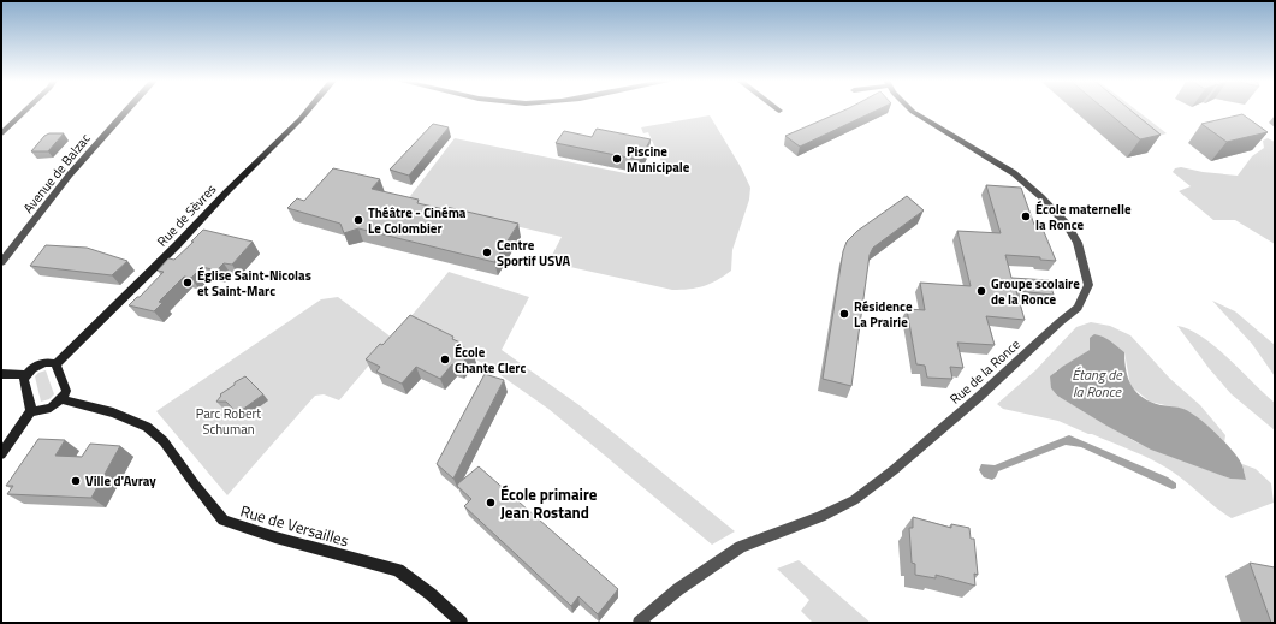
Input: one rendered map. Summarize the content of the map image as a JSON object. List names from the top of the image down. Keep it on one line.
{"streets":{"main road":["Rue de Sèvres","Rue de Versailles"],"street":["Avenue de Balzac","Rue de la Ronce"]},"crossings":[["Rue de Sèvres","Rue de Versailles"]],"water":["Étang de la Ronce"],"parks":["Parc Robert Schuman"],"places":["Piscine Municipale","École maternelle la Ronce","Théâtre - Cinéma Le Colombier","Centre Sportif USVA","Église Saint-Nicolas et Saint-Marc","Groupe scolaire de la Ronce","Résidence La Prairie","École Chante Clerc","Ville d'Avray","École primaire Jean Rostand"]}
